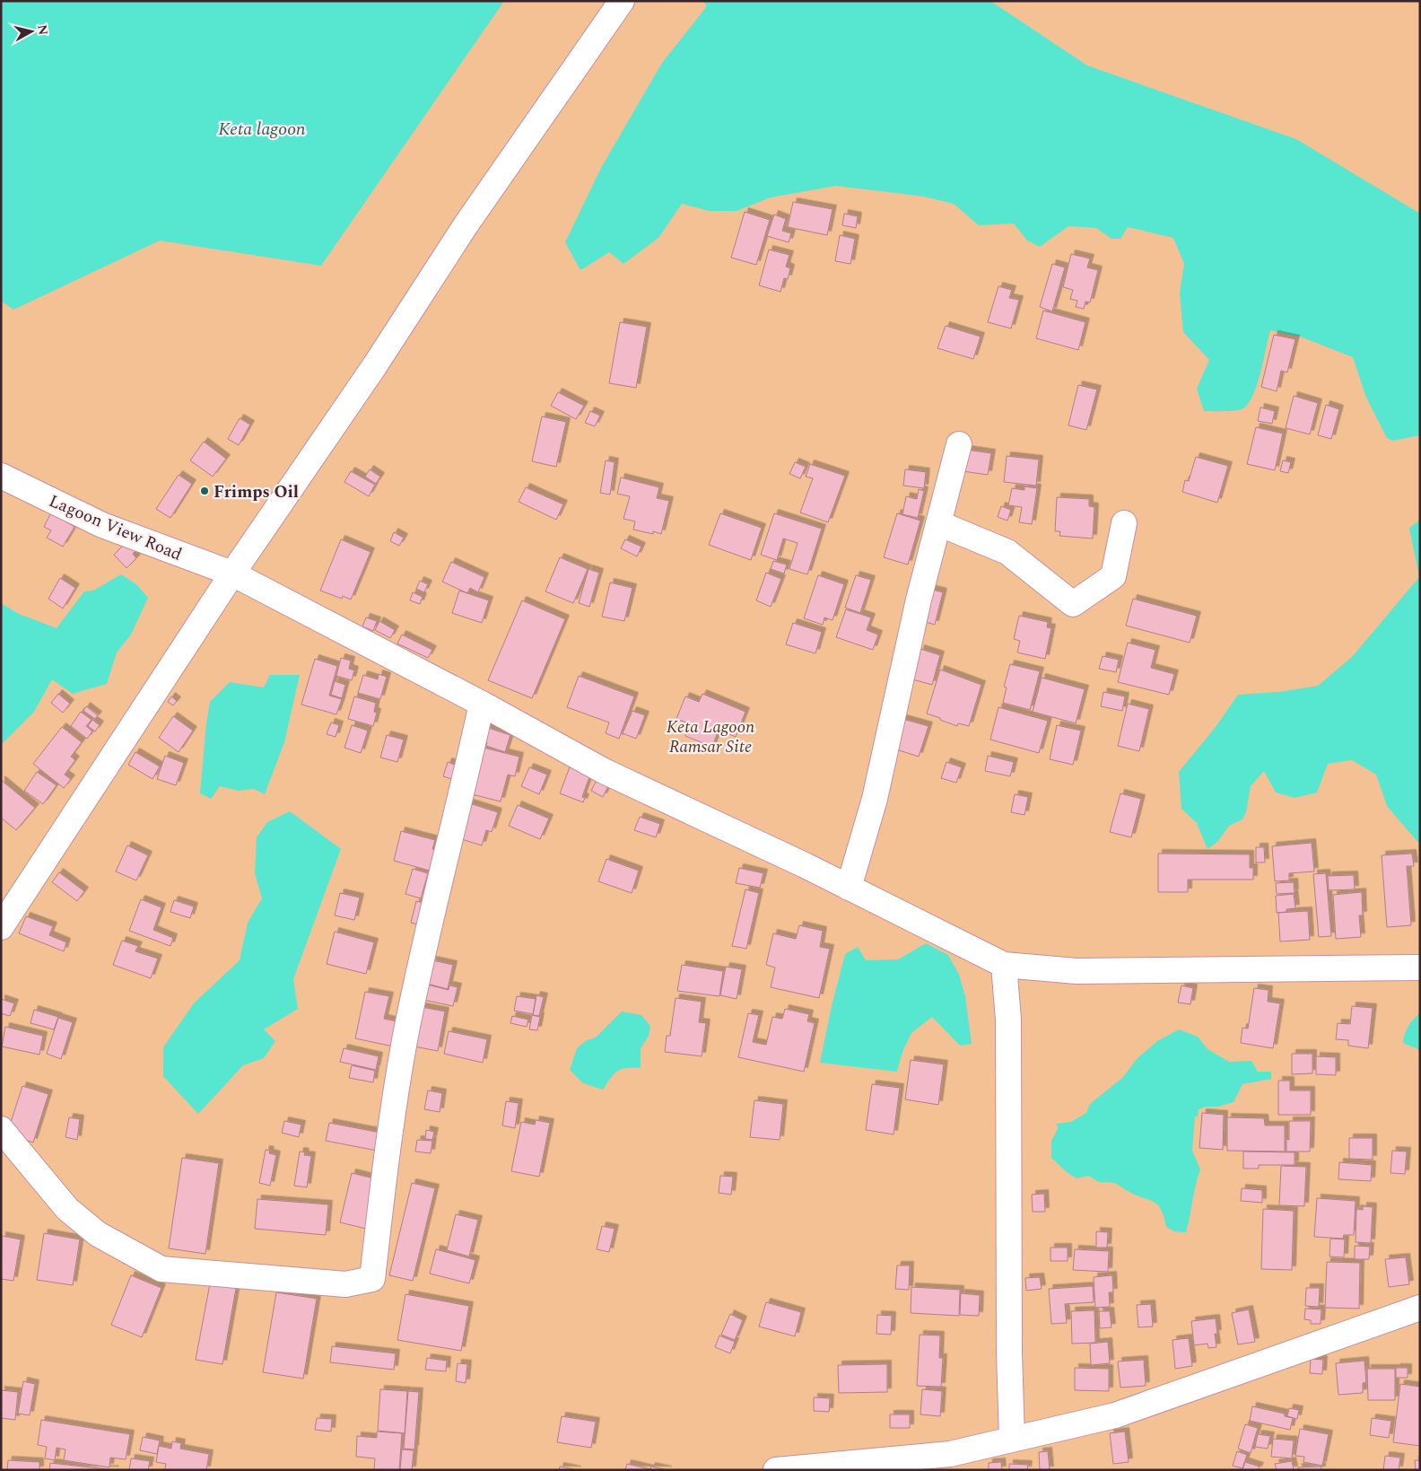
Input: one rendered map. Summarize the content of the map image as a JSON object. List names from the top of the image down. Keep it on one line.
{"streets":{"street":["Lagoon View Road"]},"water":["Keta lagoon"],"parks":["Keta Lagoon Ramsar Site"],"places":["Frimps Oil"],"north":"right"}
